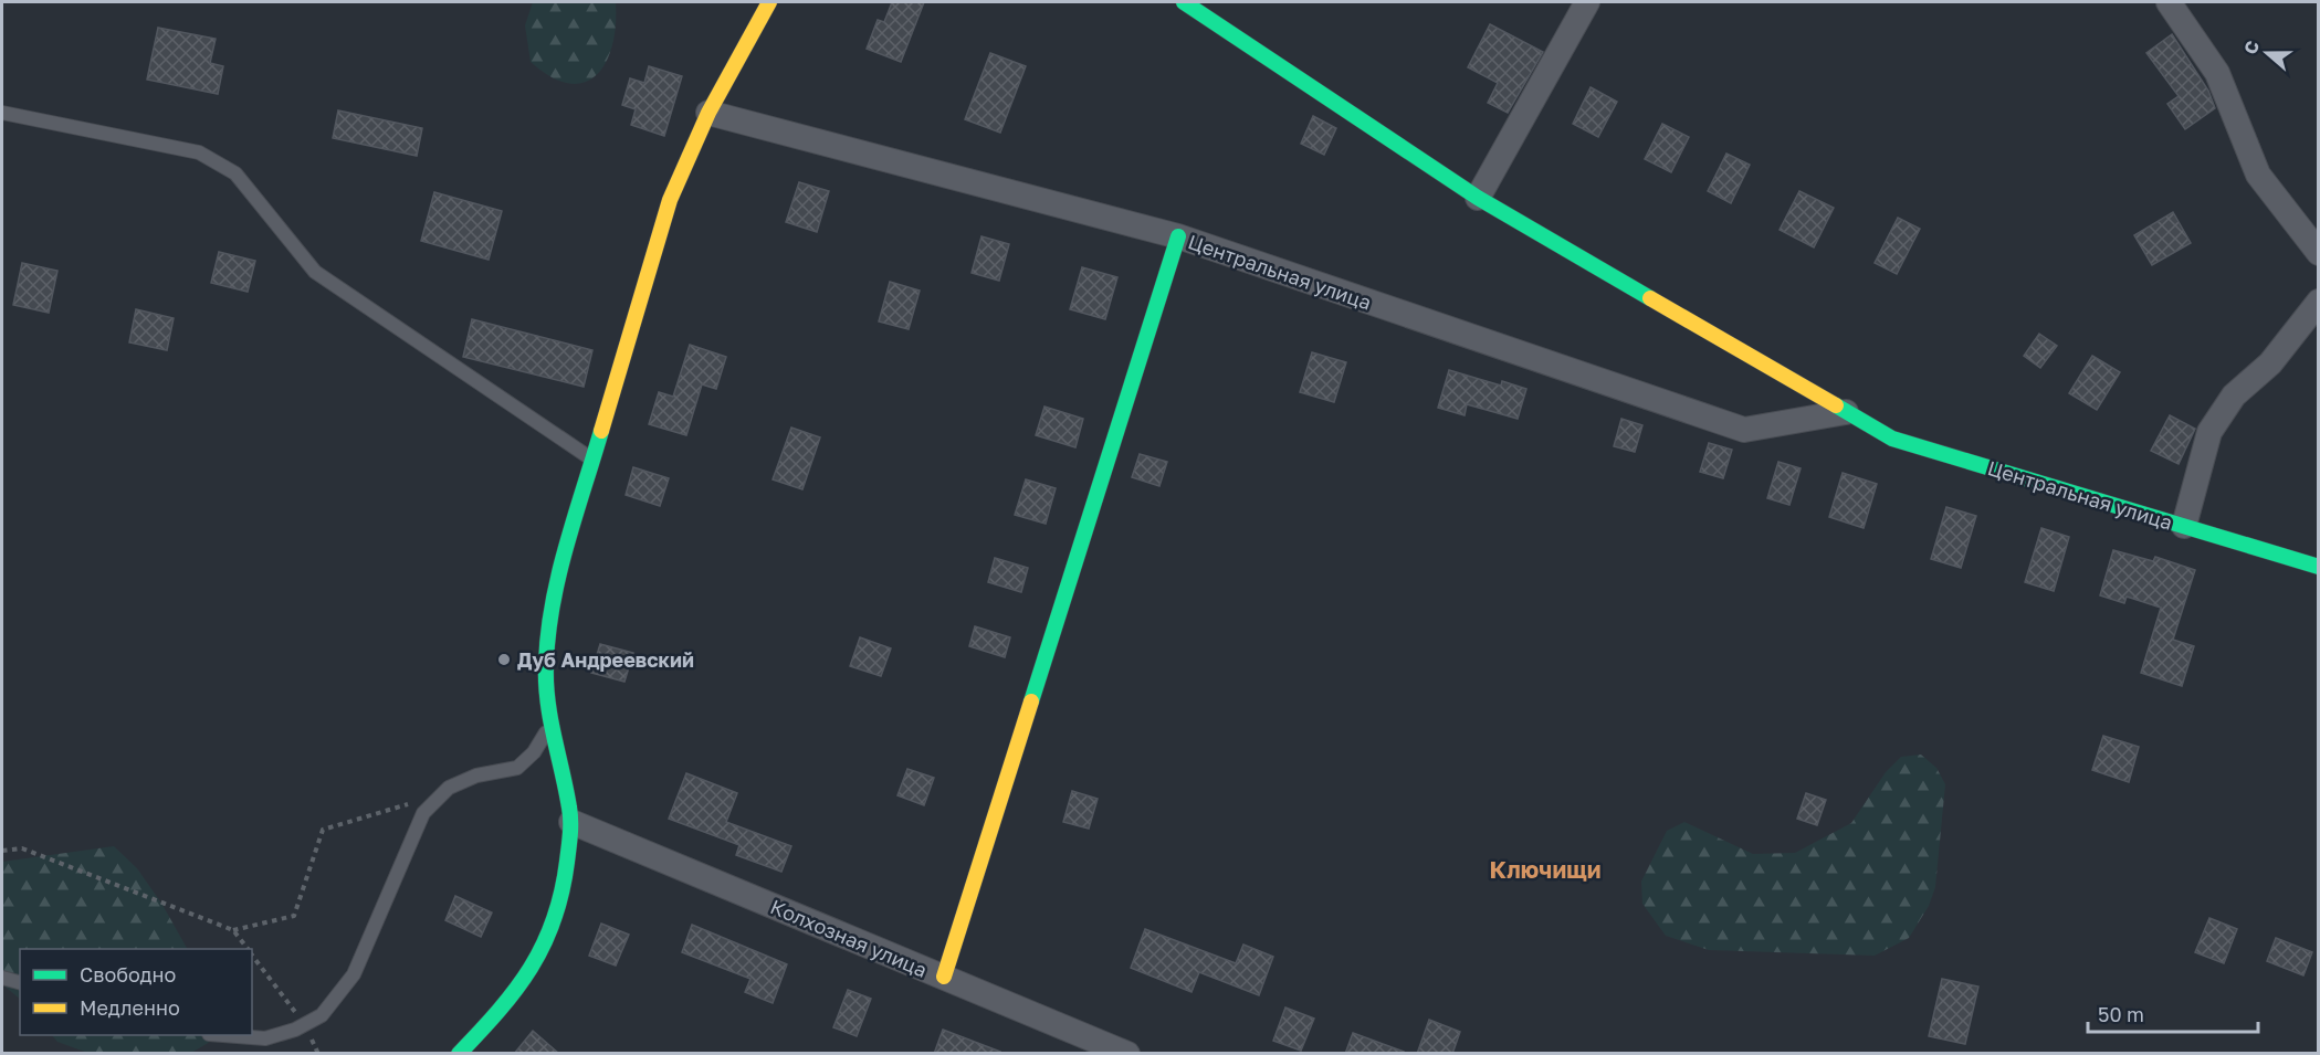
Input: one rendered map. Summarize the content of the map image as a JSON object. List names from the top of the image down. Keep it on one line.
{"streets":{"street":["Центральная улица","Колхозная улица"]},"districts":["Ключищи"],"places":["Дуб Андреевский"],"legend":["Свободно","Медленно"],"scale_bar":"50 m","north":"left"}
